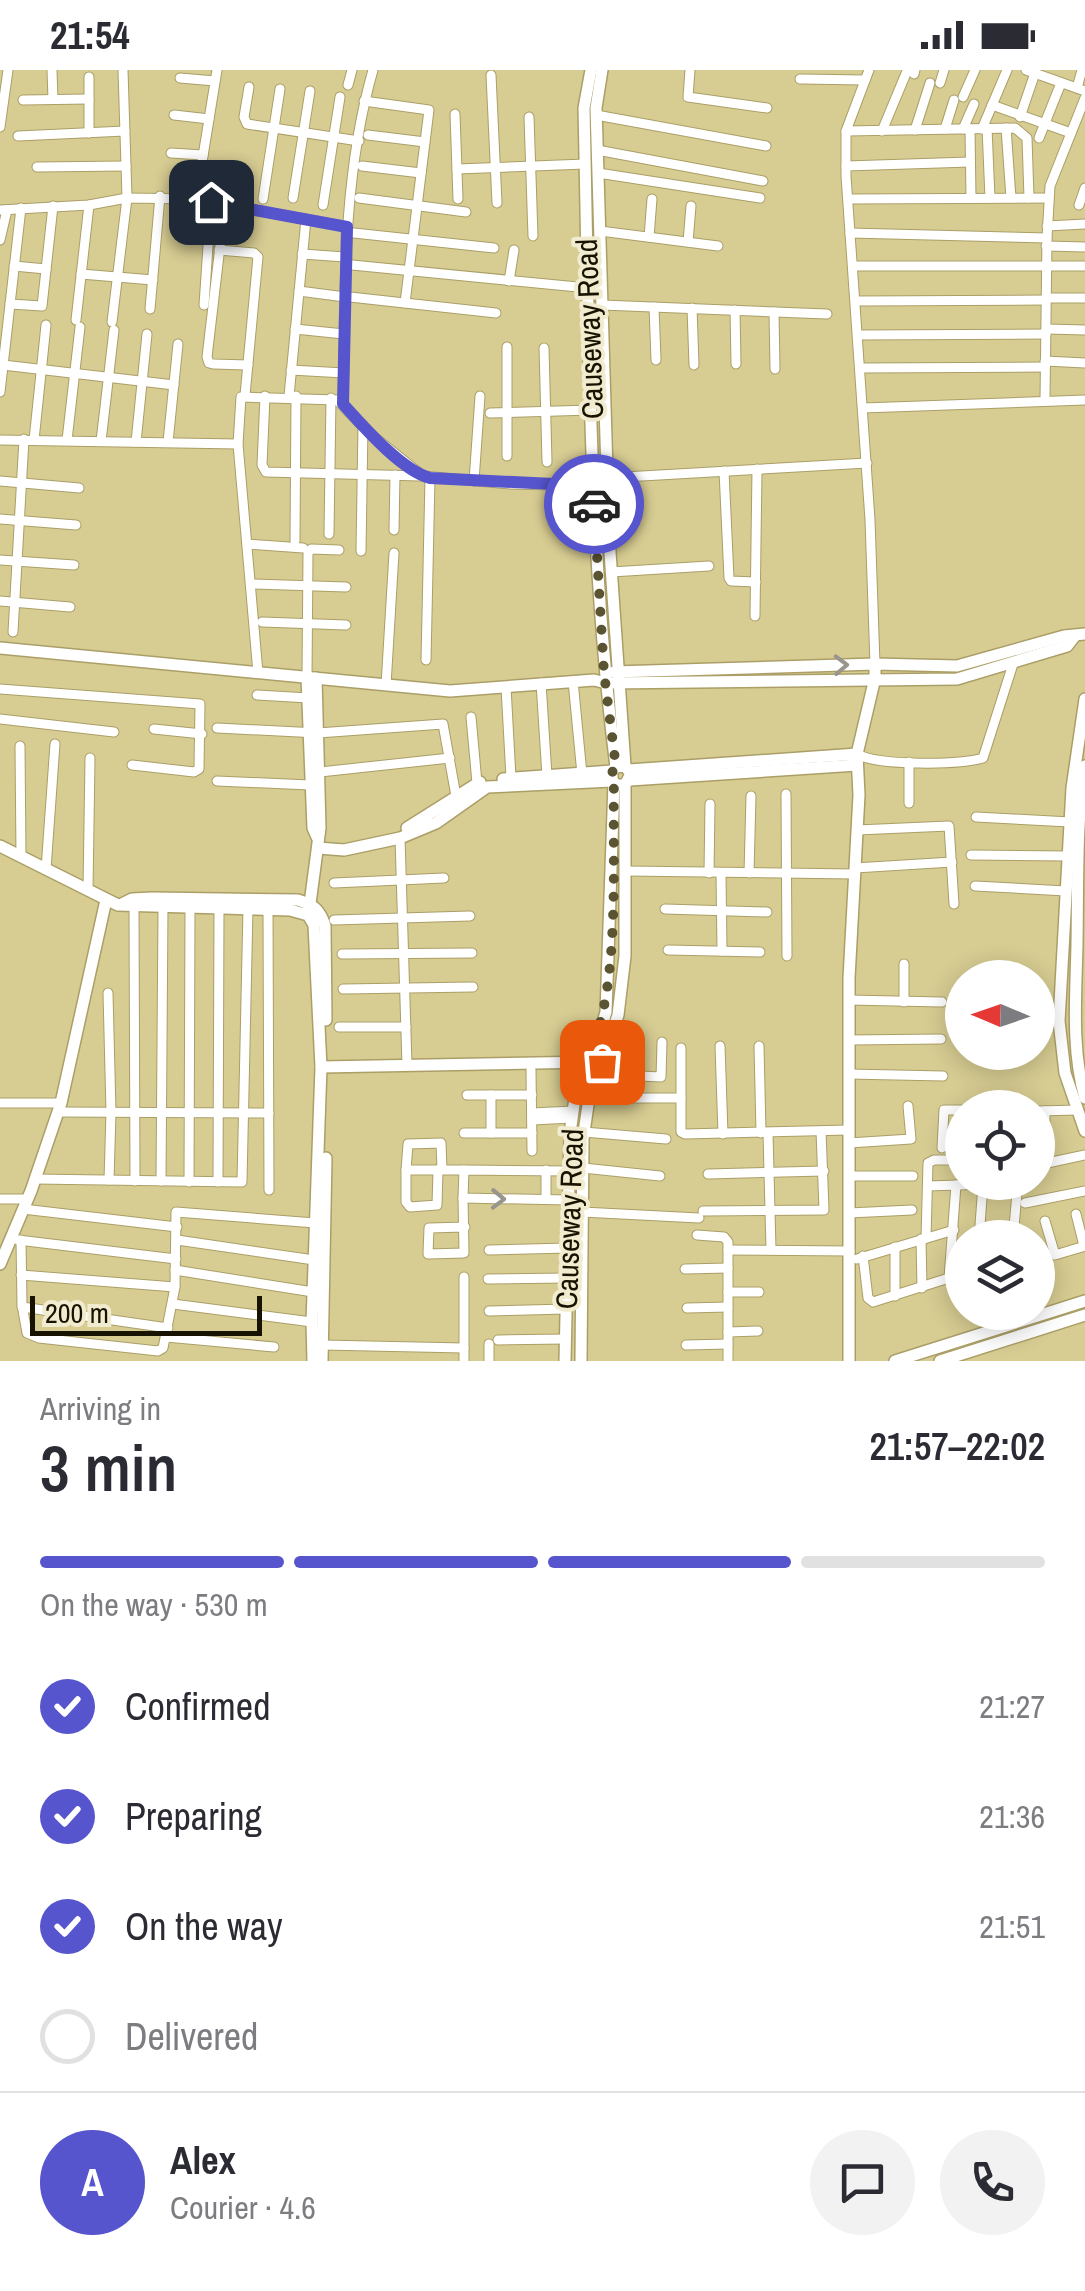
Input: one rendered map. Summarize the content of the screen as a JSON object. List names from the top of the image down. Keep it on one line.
{"streets":{"street":["Causeway Road"]},"scale_bar":"200 m","north":"left","page":{"status":"21:54","scale":"200 m","heading":["3 min","Arriving in","21:57–22:02"],"panel":["Alex","Courier · 4.6"],"bar":"On the way · 530 m","list":[["Confirmed","21:27"],["Preparing","21:36"],["On the way","21:51"],"Delivered"],"round":"A"}}
